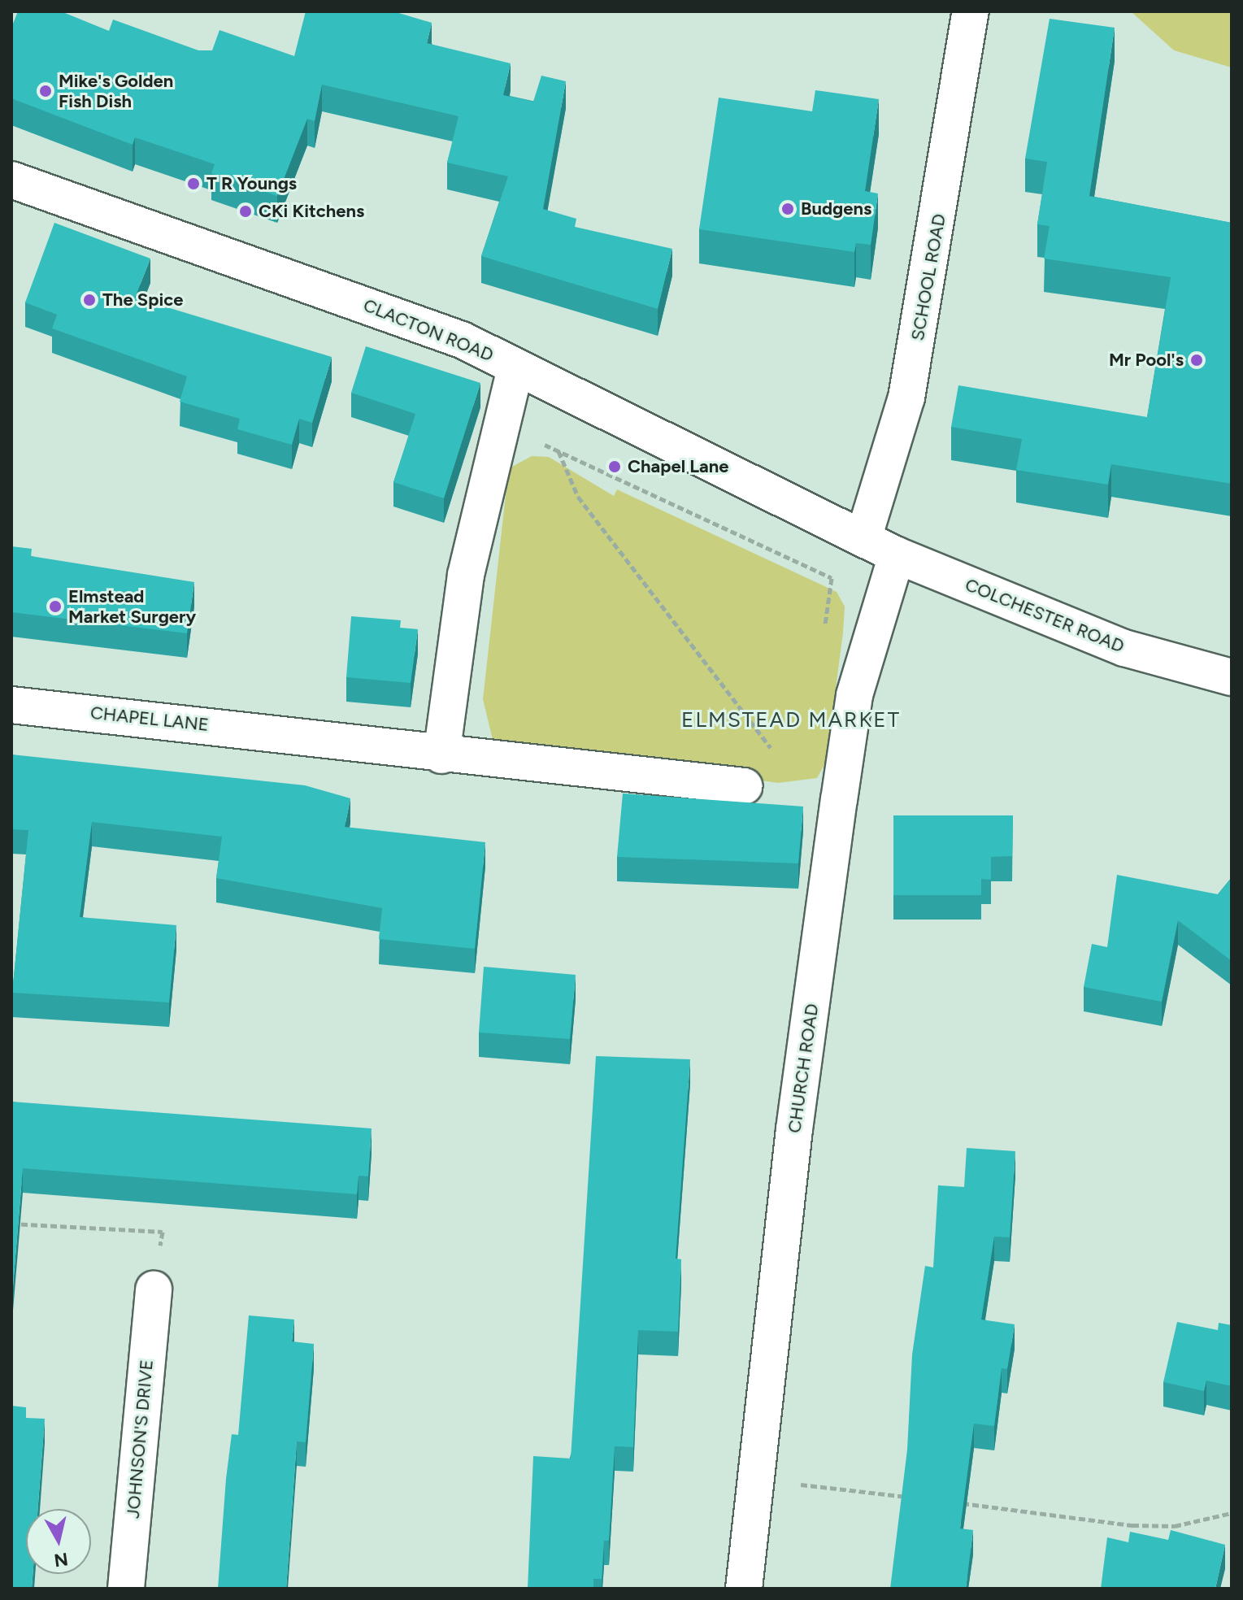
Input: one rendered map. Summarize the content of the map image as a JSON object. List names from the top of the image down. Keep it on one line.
{"streets":{"street":["SCHOOL ROAD","CLACTON ROAD","COLCHESTER ROAD","CHAPEL LANE","CHURCH ROAD","JOHNSON'S DRIVE"]},"crossings":[["SCHOOL ROAD","CLACTON ROAD"],["SCHOOL ROAD","COLCHESTER ROAD"],["CLACTON ROAD","COLCHESTER ROAD"],["COLCHESTER ROAD","CHURCH ROAD"]],"districts":["ELMSTEAD MARKET"],"places":["Mike's Golden Fish Dish","T R Youngs","Budgens","CKi Kitchens","The Spice","Mr Pool's","Chapel Lane","Elmstead Market Surgery"],"north":"bottom"}
